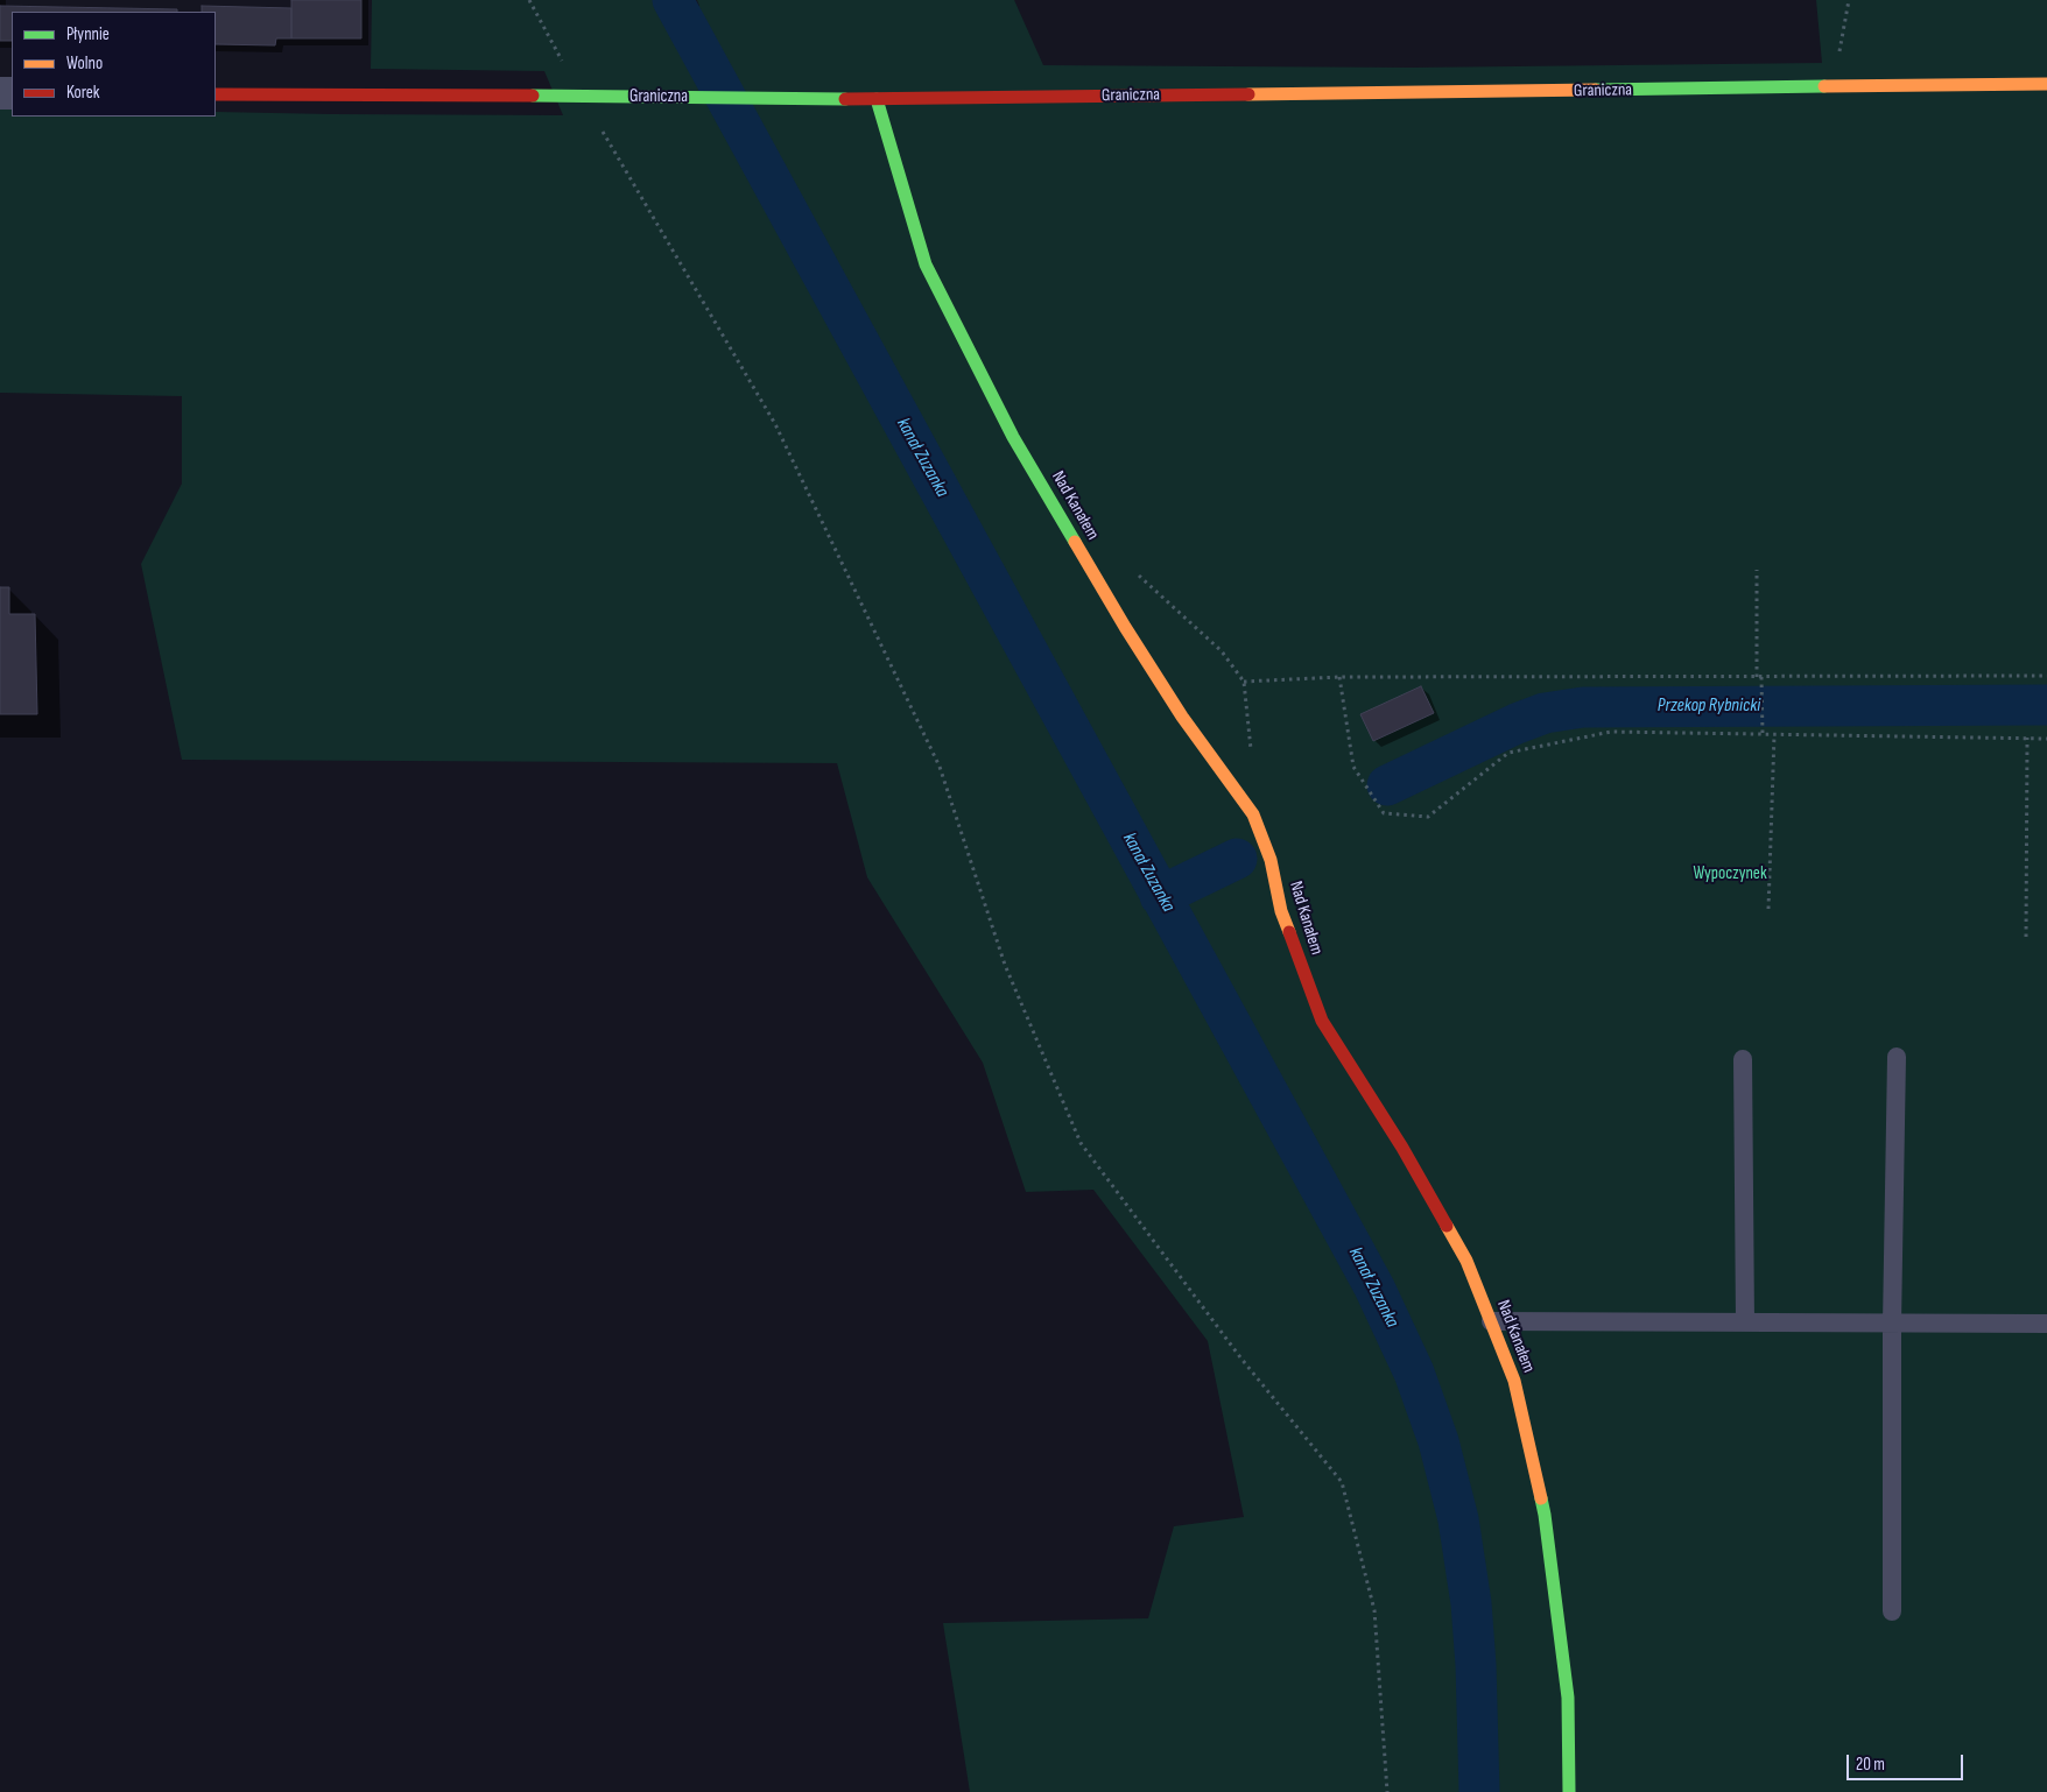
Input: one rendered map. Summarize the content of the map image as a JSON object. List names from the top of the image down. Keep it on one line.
{"streets":{"street":["Graniczna","Nad Kanałem"]},"crossings":[["Graniczna","Nad Kanałem"]],"water":["kanał Zuzanka","Przekop Rybnicki"],"parks":["Wypoczynek"],"legend":["Płynnie","Wolno","Korek"],"scale_bar":"20 m"}
